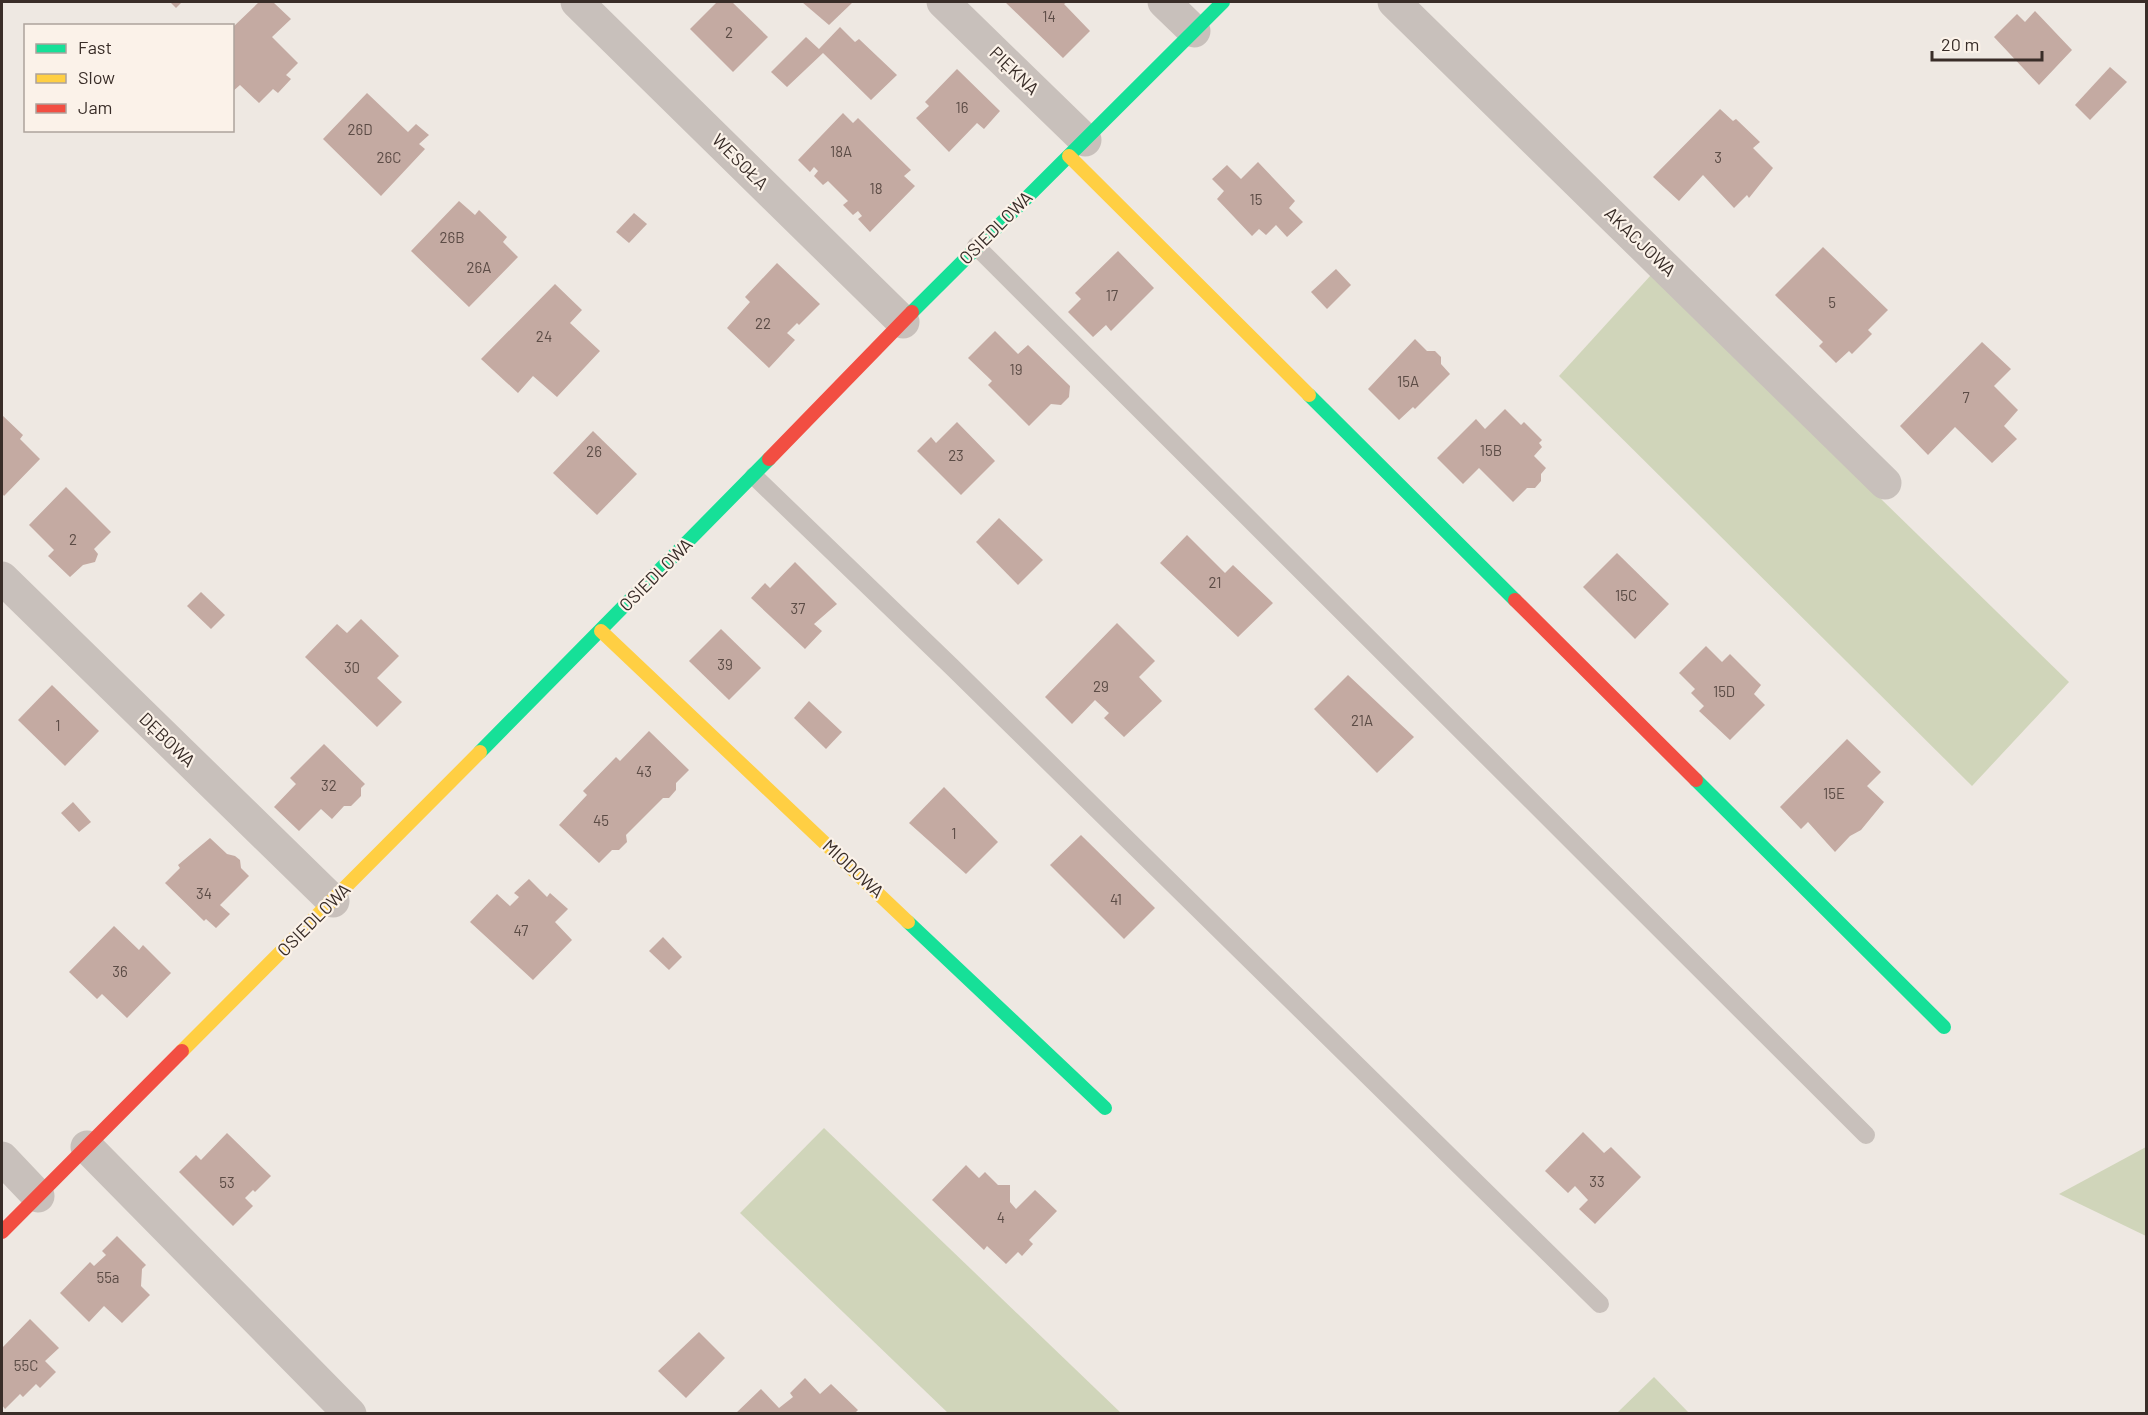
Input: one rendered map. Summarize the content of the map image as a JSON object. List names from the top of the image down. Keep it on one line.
{"streets":{"street":["PIĘKNA","WESOŁA","OSIEDLOWA","AKACJOWA","DĘBOWA","MIODOWA"]},"crossings":[["PIĘKNA","OSIEDLOWA"],["WESOŁA","OSIEDLOWA"],["OSIEDLOWA","DĘBOWA"],["OSIEDLOWA","MIODOWA"]],"house_numbers":["14","2","16","26D","18A","26C","3","18","15","26B","26A","17","5","22","24","19","15A","7","15B","26","23","2","21","15C","37","39","30","29","15D","21A","1","43","32","15E","45","1","34","41","47","36","33","53","4","55a","55C"],"legend":["Fast","Slow","Jam"],"scale_bar":"20 m"}
